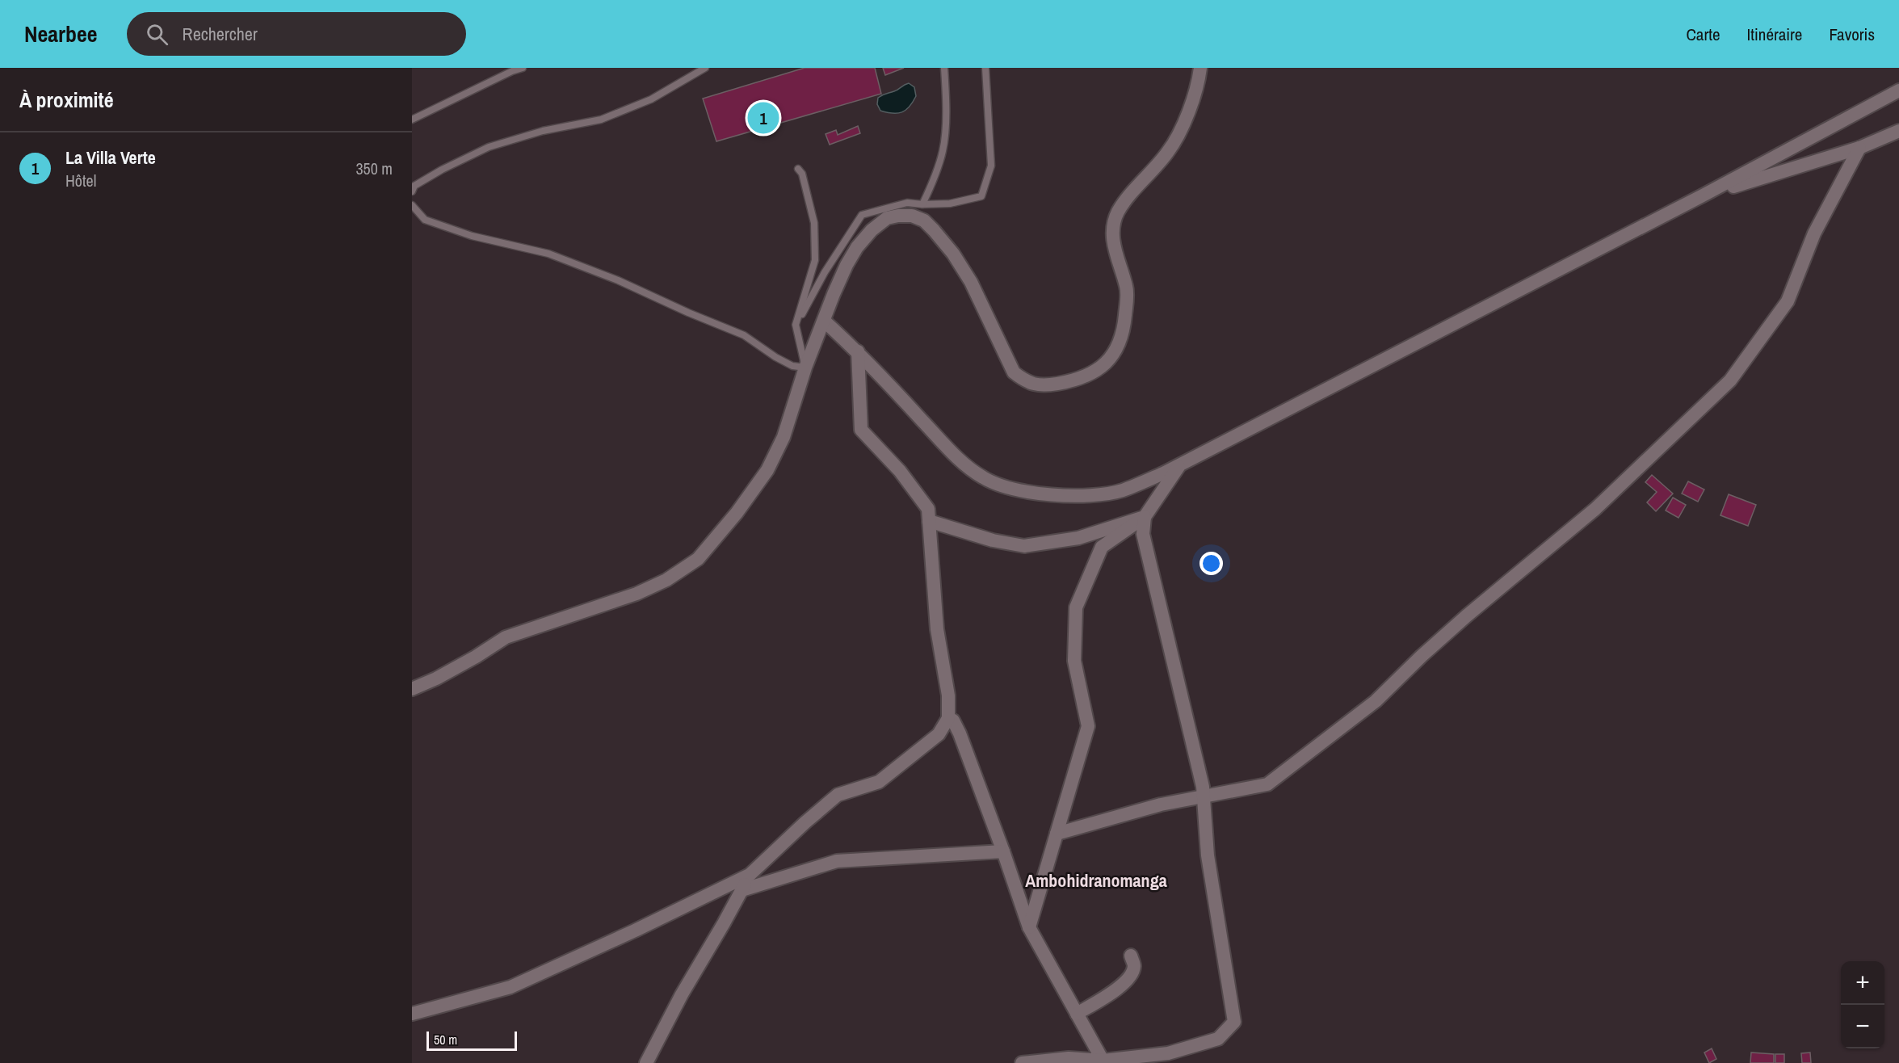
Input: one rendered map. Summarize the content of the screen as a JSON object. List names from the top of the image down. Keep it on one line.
{"districts":["Ambohidranomanga"],"scale_bar":"50 m","page":{"header":"Nearbee","search":"Rechercher","nav":["Carte","Itinéraire","Favoris"],"heading":"À proximité","pins":"1","list":[{"mark":"1","name":"La Villa Verte","note":"Hôtel","value":"350 m"}],"map_buttons":["+","−"],"scale":"50 m"}}
